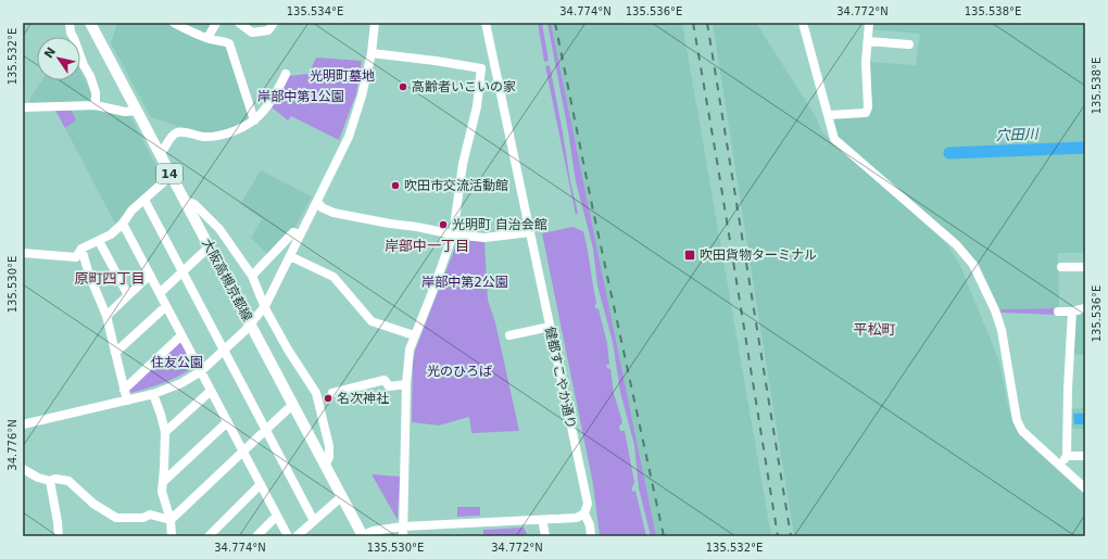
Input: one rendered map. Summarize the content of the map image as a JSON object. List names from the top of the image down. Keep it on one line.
{"streets":{"main road":["14","大阪高槻京都線"],"street":["健都すこやか通り"]},"districts":["岸部中一丁目","原町四丁目","平松町"],"water":["穴田川"],"parks":["光明町墓地","岸部中第1公園","岸部中第2公園","住友公園","光のひろば"],"places":{"other":["高齢者いこいの家","吹田市交流活動館","光明町 自治会館","名次神社"],"transit":["吹田貨物ターミナル"]},"north":"top left","coordinates":["135.534°E","34.774°N","135.536°E","34.772°N","135.538°E","135.532°E","135.530°E","34.776°N"]}
